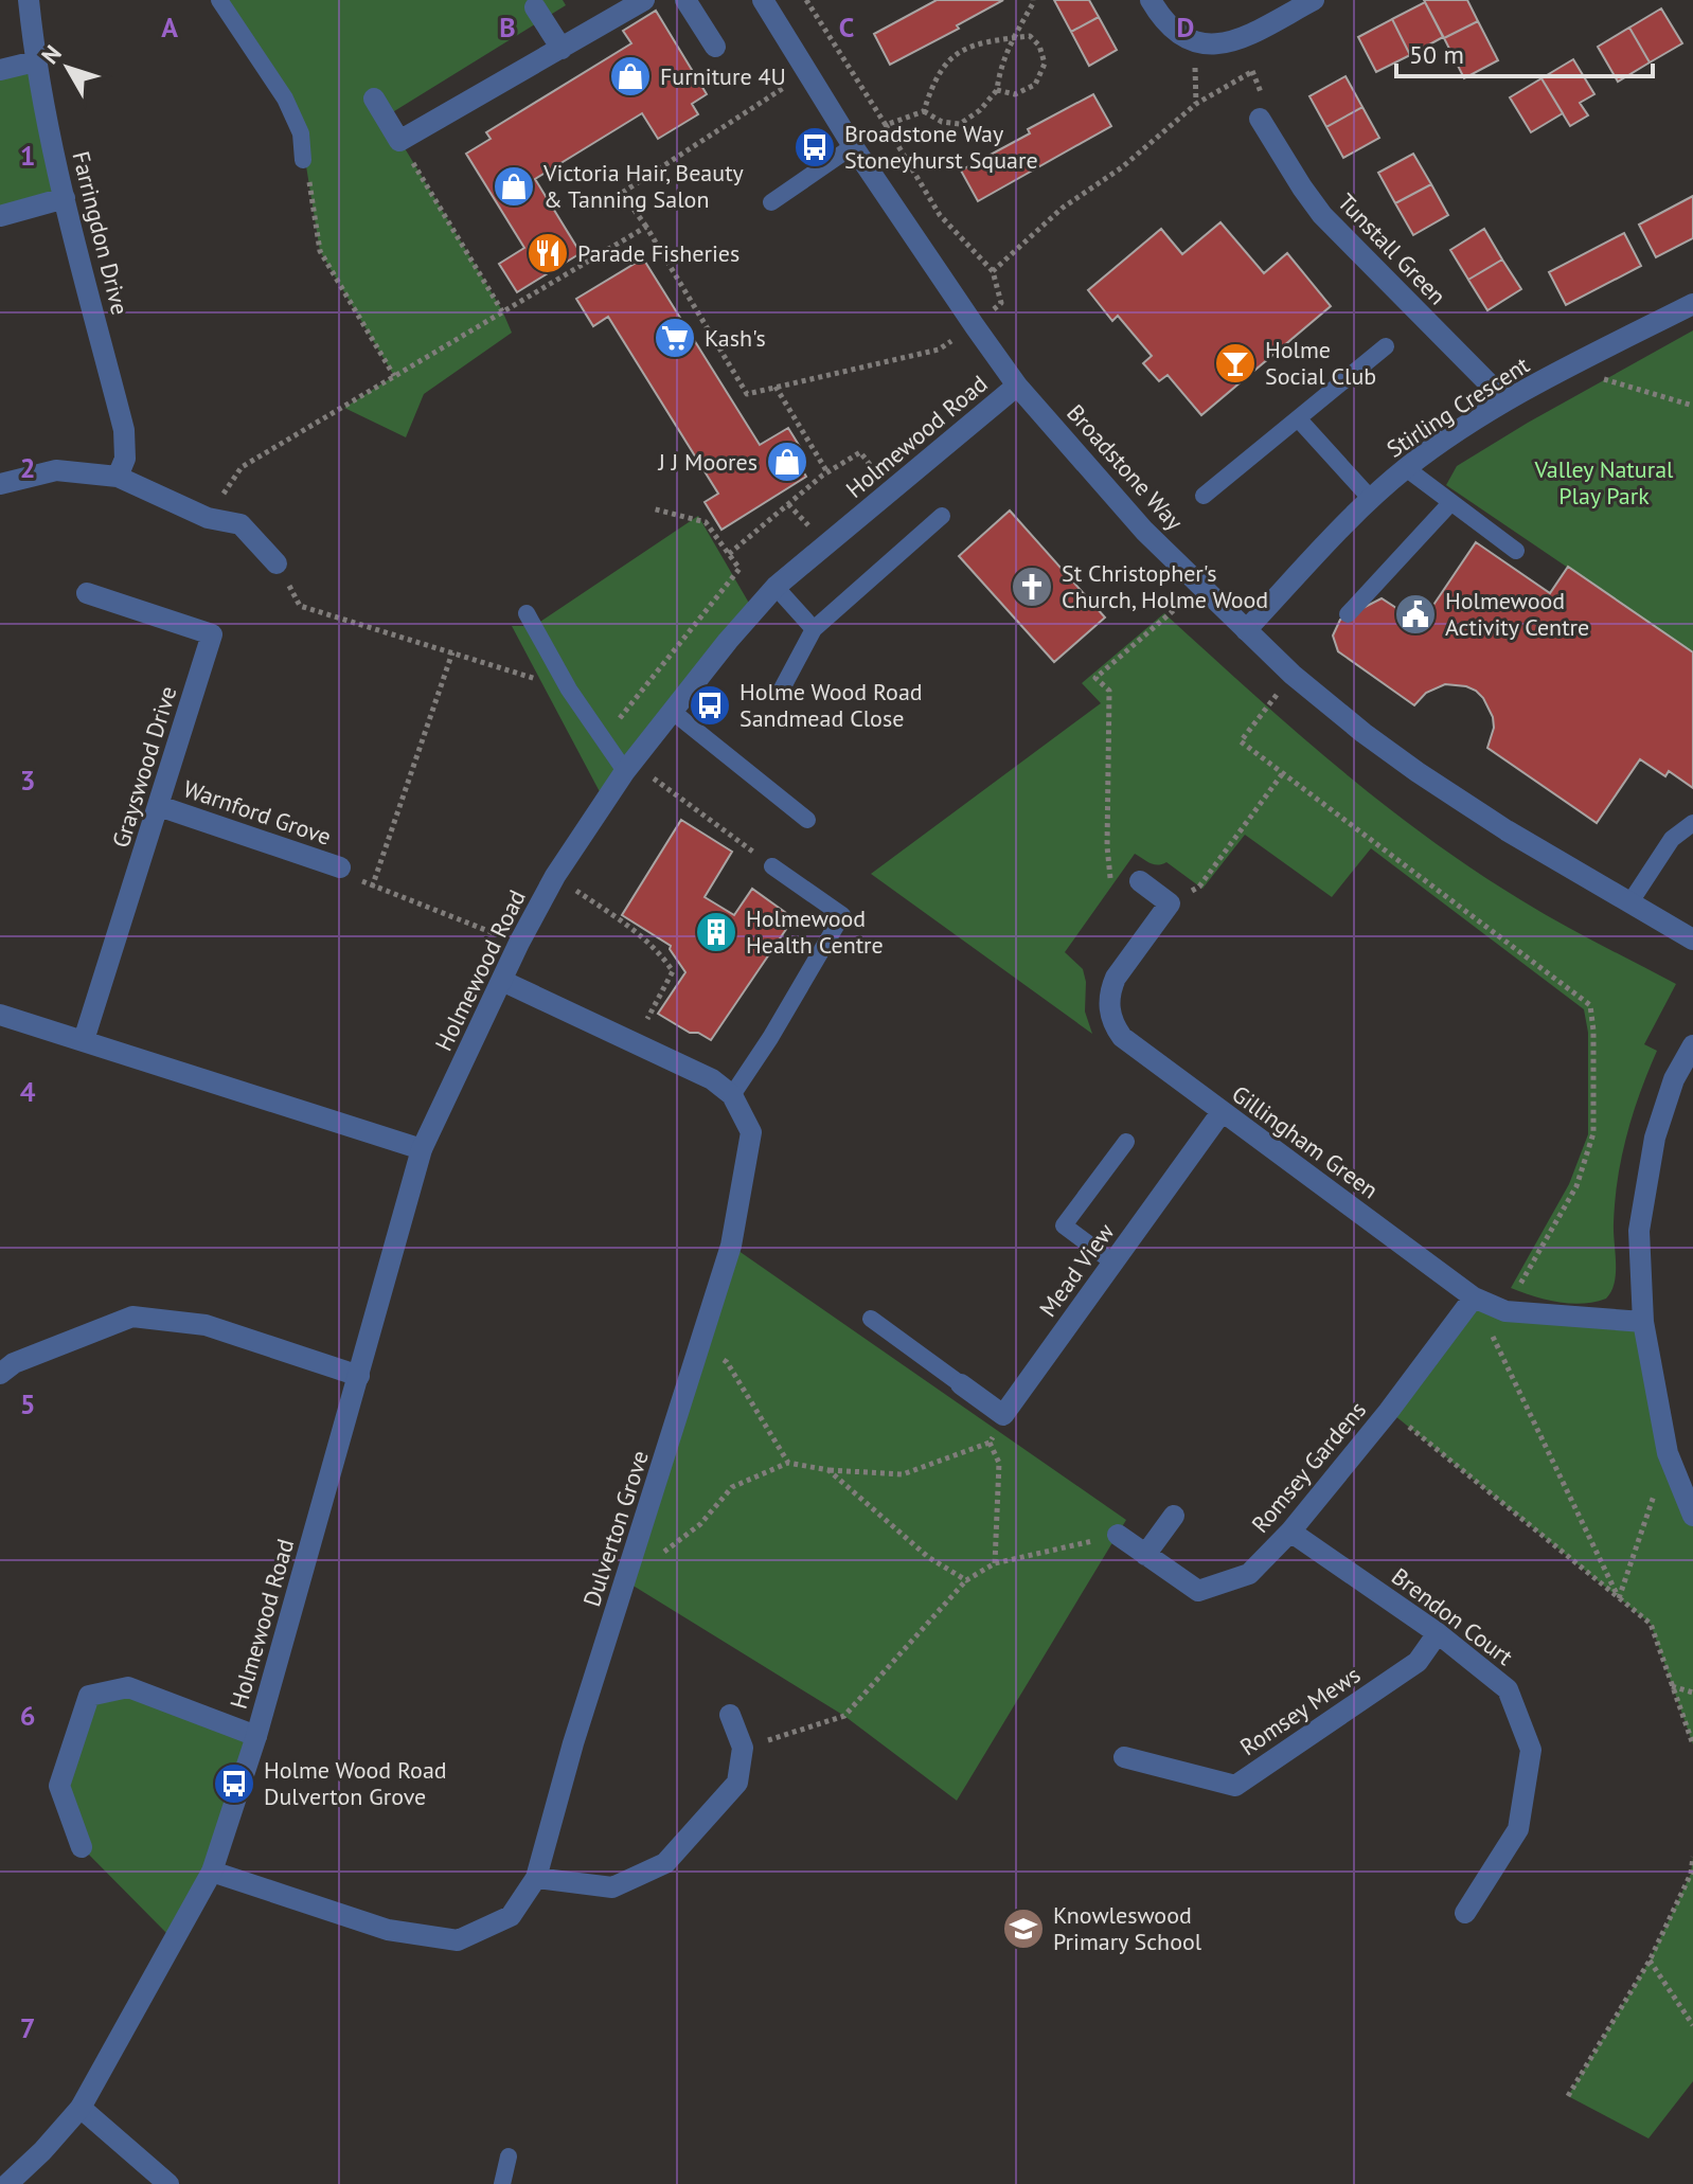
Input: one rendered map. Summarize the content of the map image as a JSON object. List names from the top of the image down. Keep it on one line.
{"streets":{"street":["Farringdon Drive","Tunstall Green","Stirling Crescent","Holmewood Road","Broadstone Way","Grayswood Drive","Warnford Grove","Gillingham Green","Mead View","Romsey Gardens","Dulverton Grove","Brendon Court","Romsey Mews"]},"crossings":[["Tunstall Green","Stirling Crescent"],["Stirling Crescent","Broadstone Way"],["Holmewood Road","Broadstone Way"],["Holmewood Road","Dulverton Grove"],["Grayswood Drive","Warnford Grove"],["Gillingham Green","Mead View"],["Gillingham Green","Romsey Gardens"],["Romsey Gardens","Brendon Court"],["Brendon Court","Romsey Mews"]],"parks":["Valley Natural Play Park"],"places":{"shop":["Furniture 4U","Victoria Hair, Beauty & Tanning Salon","J J Moores"],"bus stop":["Broadstone Way Stoneyhurst Square","Holme Wood Road Sandmead Close","Holme Wood Road Dulverton Grove"],"restaurant":["Parade Fisheries"],"supermarket":["Kash's"],"bar":["Holme Social Club"],"church":["St Christopher's Church, Holme Wood"],"public building":["Holmewood Activity Centre"],"building":["Holmewood Health Centre"],"school or university":["Knowleswood Primary School"]},"scale_bar":"50 m","north":"top left","grid":{"columns":["A","B","C","D"],"rows":["1","2","3","4","5","6","7"]}}
